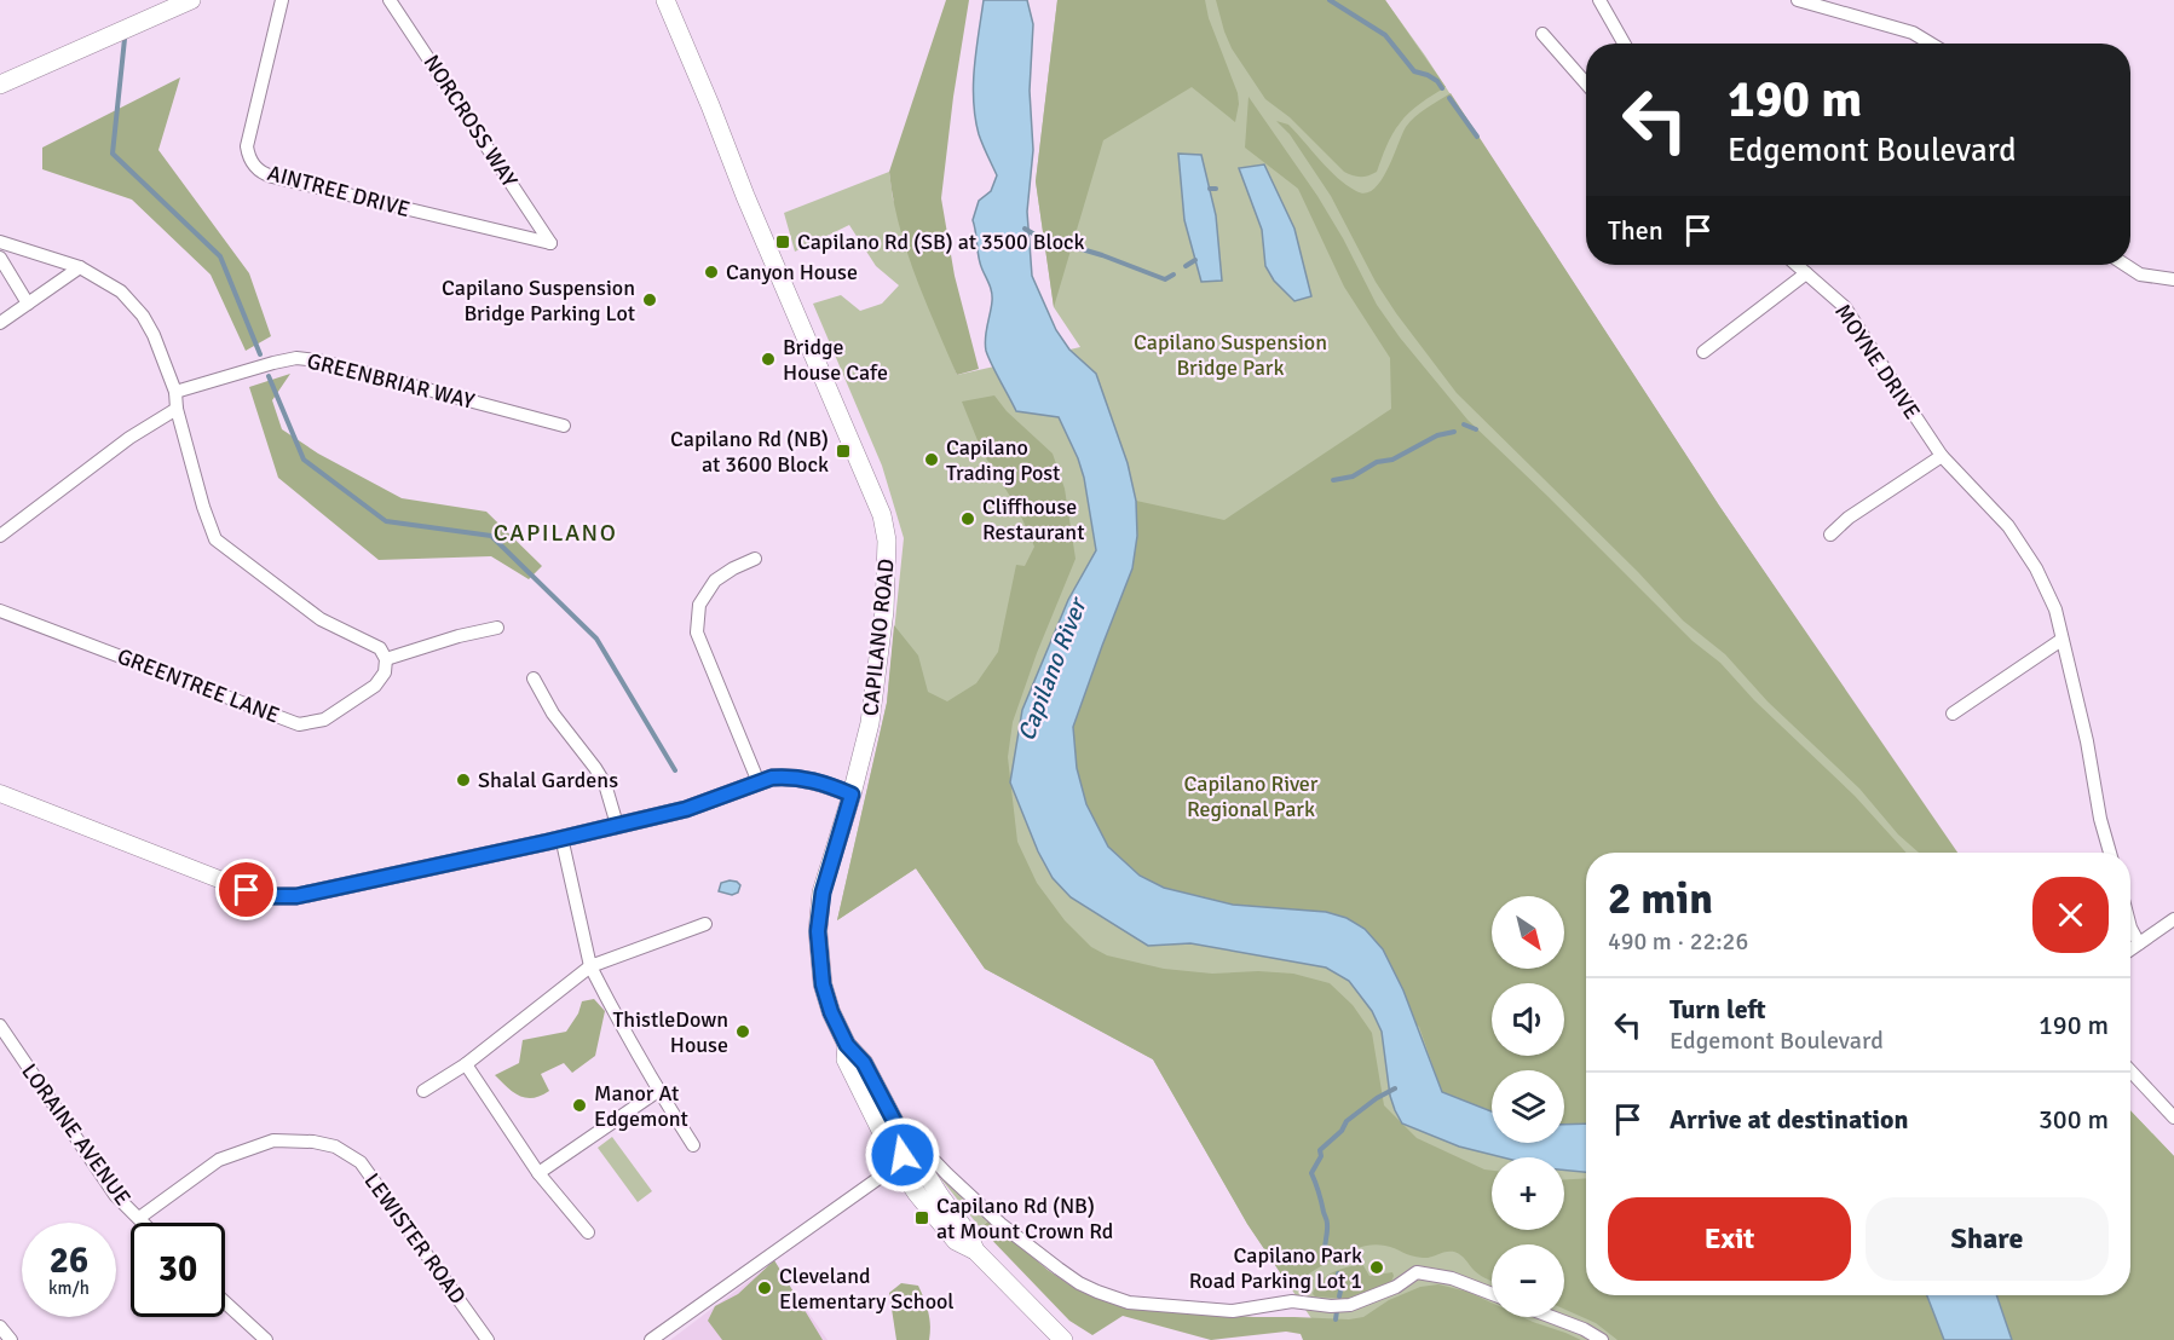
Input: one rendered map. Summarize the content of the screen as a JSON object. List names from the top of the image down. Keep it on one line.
{"streets":{"main road":["CAPILANO ROAD"],"street":["NORCROSS WAY","AINTREE DRIVE","MOYNE DRIVE","GREENBRIAR WAY","GREENTREE LANE","LORAINE AVENUE","LEWISTER ROAD"]},"crossings":[["NORCROSS WAY","AINTREE DRIVE"],["LORAINE AVENUE","LEWISTER ROAD"]],"districts":["CAPILANO"],"water":["Capilano River"],"parks":["Capilano Suspension Bridge Park","Capilano River Regional Park"],"places":{"transit":["Capilano Rd (SB) at 3500 Block","Capilano Rd (NB) at 3600 Block","Capilano Rd (NB) at Mount Crown Rd"],"other":["Canyon House","Capilano Suspension Bridge Parking Lot","Bridge House Cafe","Capilano Trading Post","Cliffhouse Restaurant","Shalal Gardens","ThistleDown House","Manor At Edgemont","Capilano Park Road Parking Lot 1","Cleveland Elementary School"]},"north":"bottom right","page":{"turn":["190 m","Edgemont Boulevard"],"then":"Then","heading":["2 min","490 m · 22:26"],"map_buttons":["+","−"],"list":[{"name":"Turn left","note":"Edgemont Boulevard","value":"190 m"},{"name":"Arrive at destination","value":"300 m"}],"buttons":["Exit","Share"],"speed":"26 km/h","limit":"30"}}
